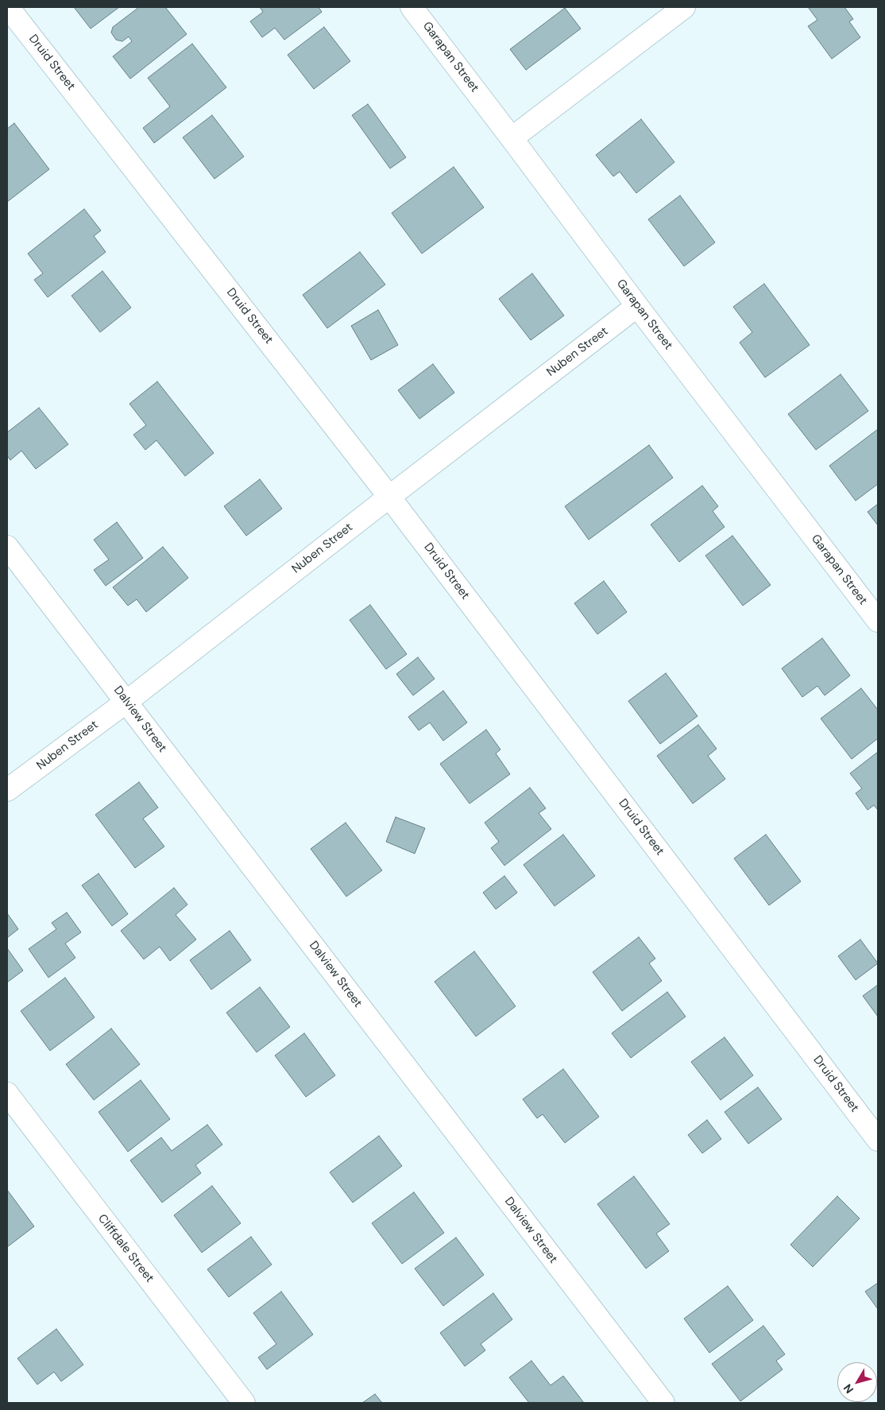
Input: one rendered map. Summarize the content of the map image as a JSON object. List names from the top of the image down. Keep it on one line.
{"streets":{"street":["Garapan Street","Druid Street","Nuben Street","Dalview Street","Cliffdale Street"]},"crossings":[["Garapan Street","Nuben Street"],["Druid Street","Nuben Street"],["Nuben Street","Dalview Street"]],"north":"bottom left"}
